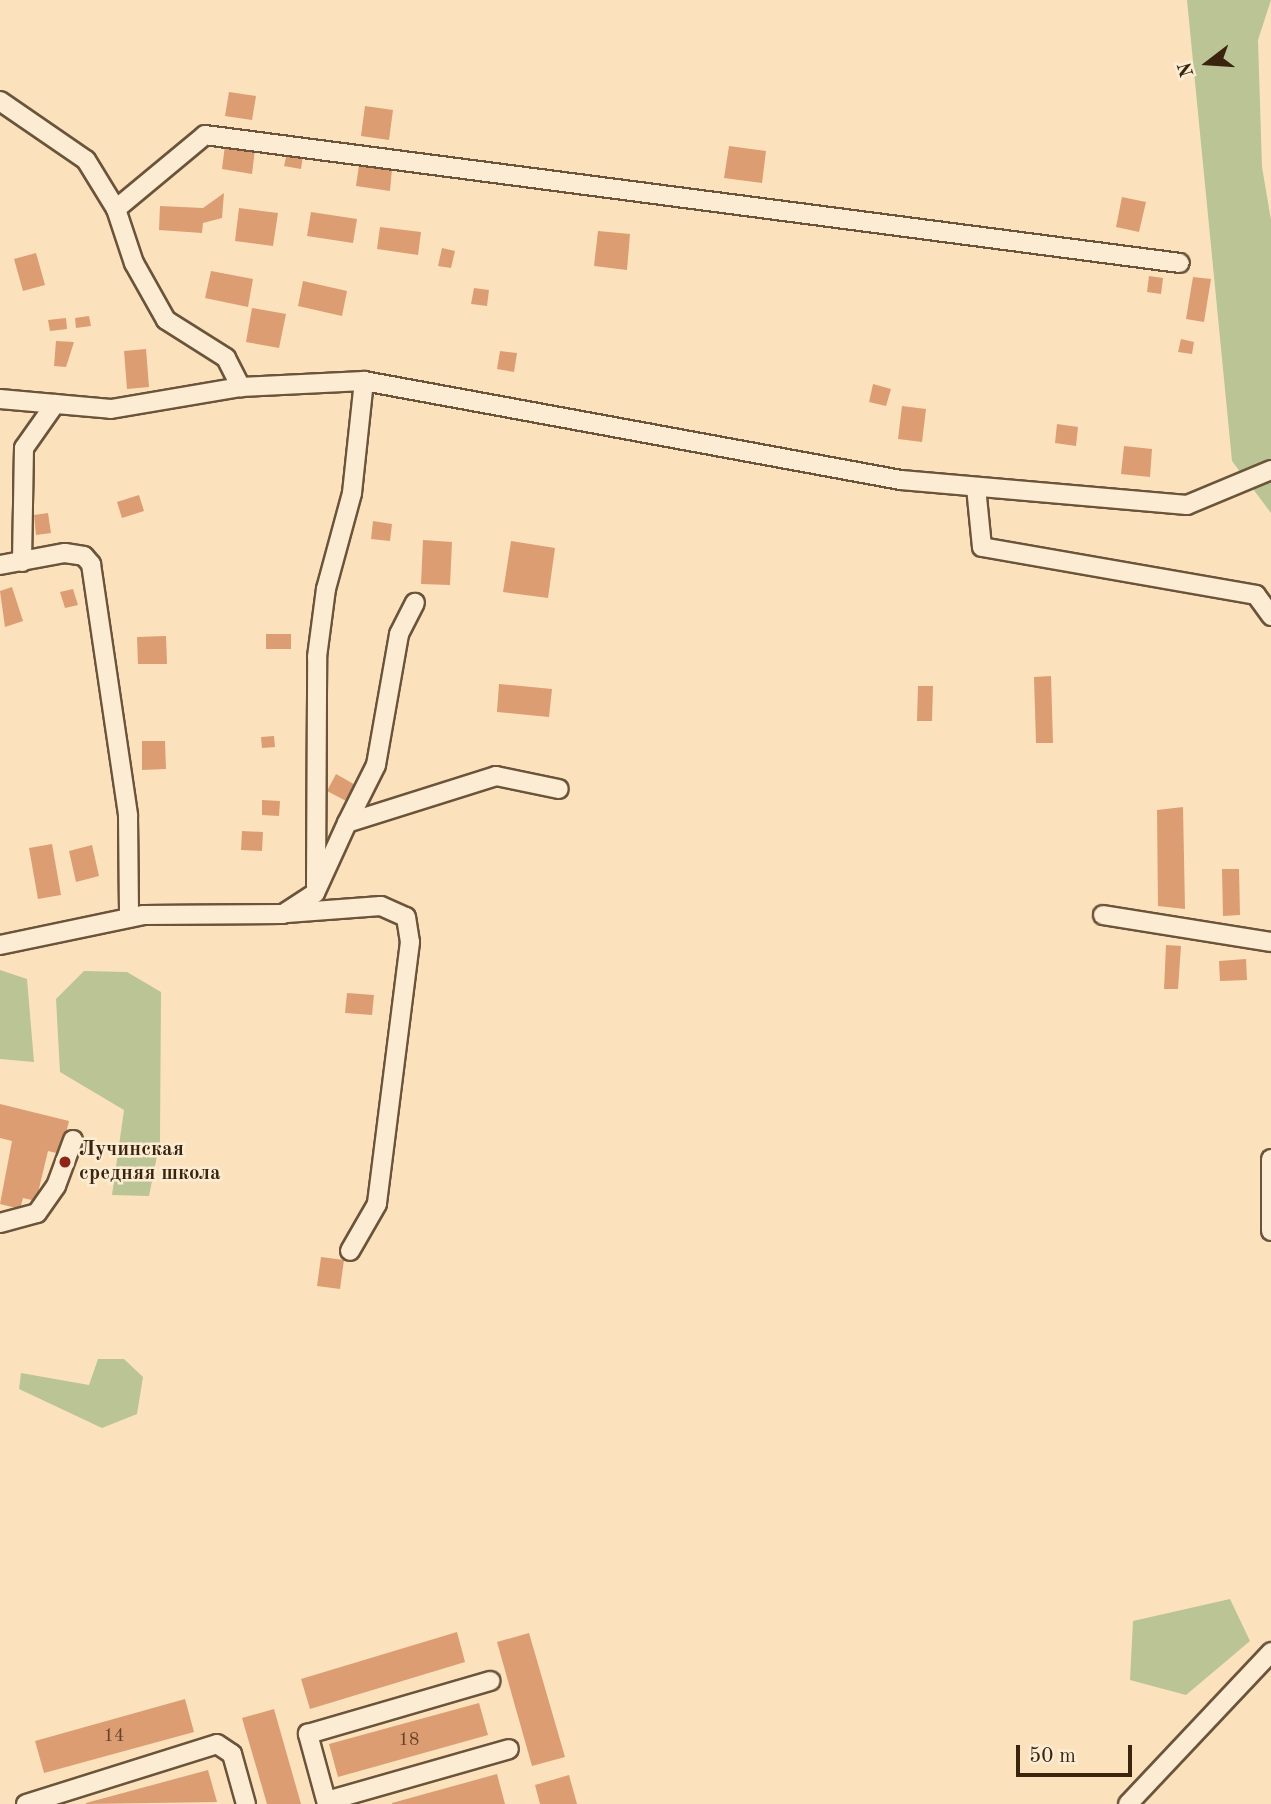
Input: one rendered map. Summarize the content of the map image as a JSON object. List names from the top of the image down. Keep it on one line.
{"places":["Лучинская средняя школа"],"house_numbers":["14","18"],"scale_bar":"50 m","north":"left"}
